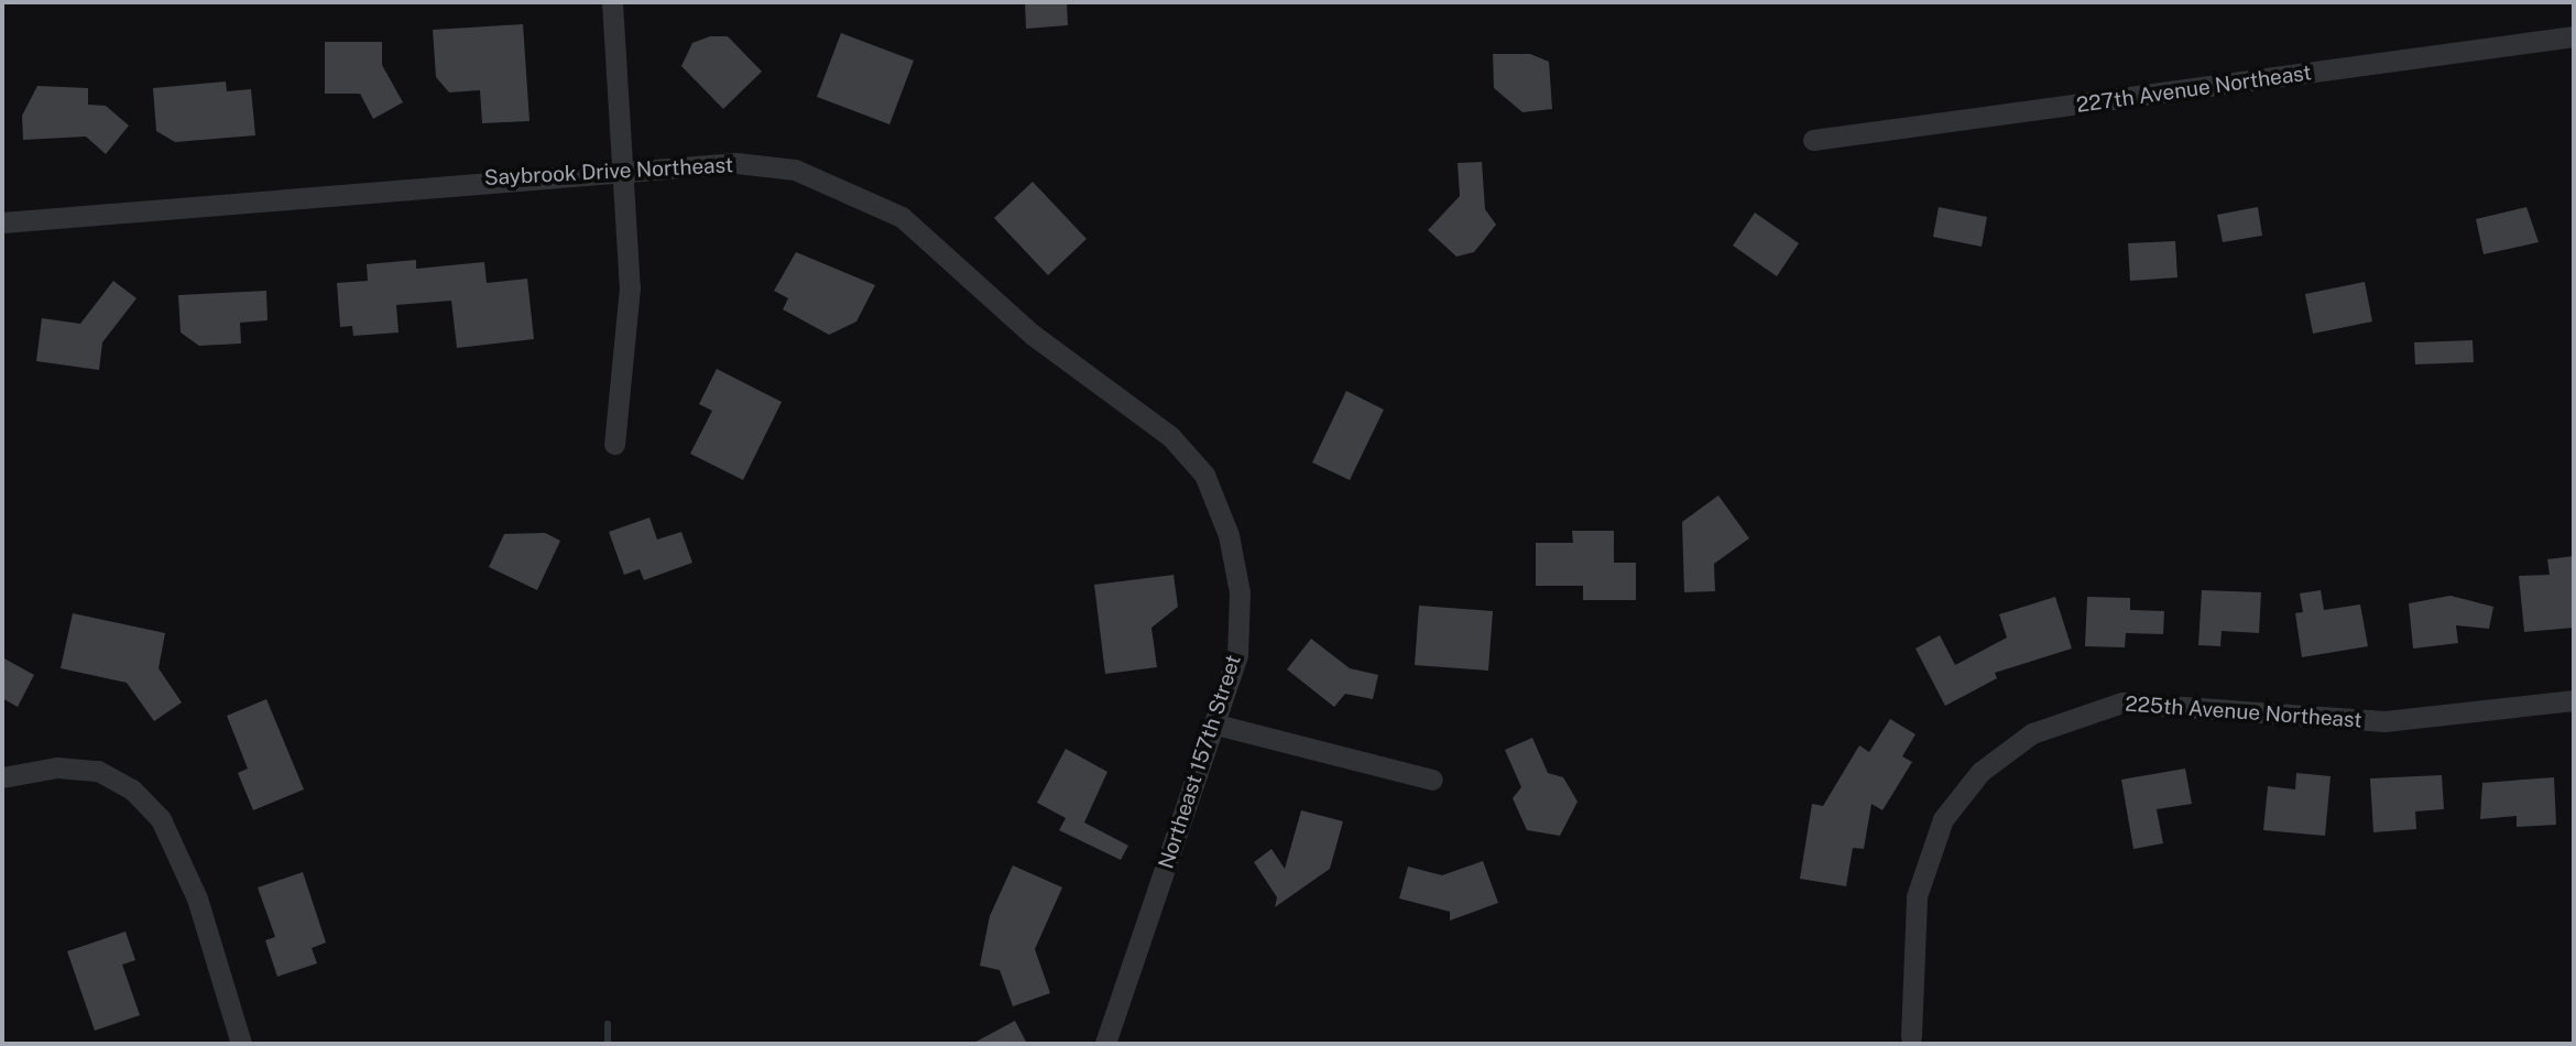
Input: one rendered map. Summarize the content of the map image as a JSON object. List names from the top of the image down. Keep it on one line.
{"streets":{"street":["227th Avenue Northeast","Saybrook Drive Northeast","225th Avenue Northeast","Northeast 157th Street"]},"crossings":[["Saybrook Drive Northeast","Northeast 157th Street"]]}
